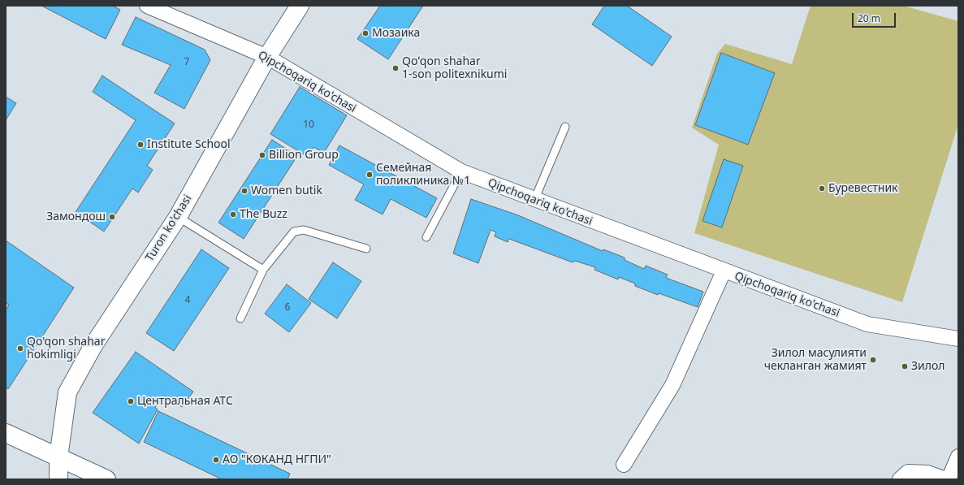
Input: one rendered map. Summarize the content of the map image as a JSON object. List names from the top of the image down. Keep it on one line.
{"streets":{"main road":["Turon ko'chasi"],"street":["Qipchoqariq ko'chasi"]},"crossings":[["Qipchoqariq ko'chasi","Turon ko'chasi"]],"places":["Мозаика","Qoʻqon shahar 1-son politexnikumi","Institute School","Billion Group","Семейная поликлиника №1","Буревестник","Women butik","The Buzz","Замондош","Qo'qon shahar hokimligi","Зилол масулияти чекланган жамият","Зилол","Центральная АТС","АО \"КОКАНД НГПИ\""],"house_numbers":["7","10","4","6"],"scale_bar":"20 m"}
